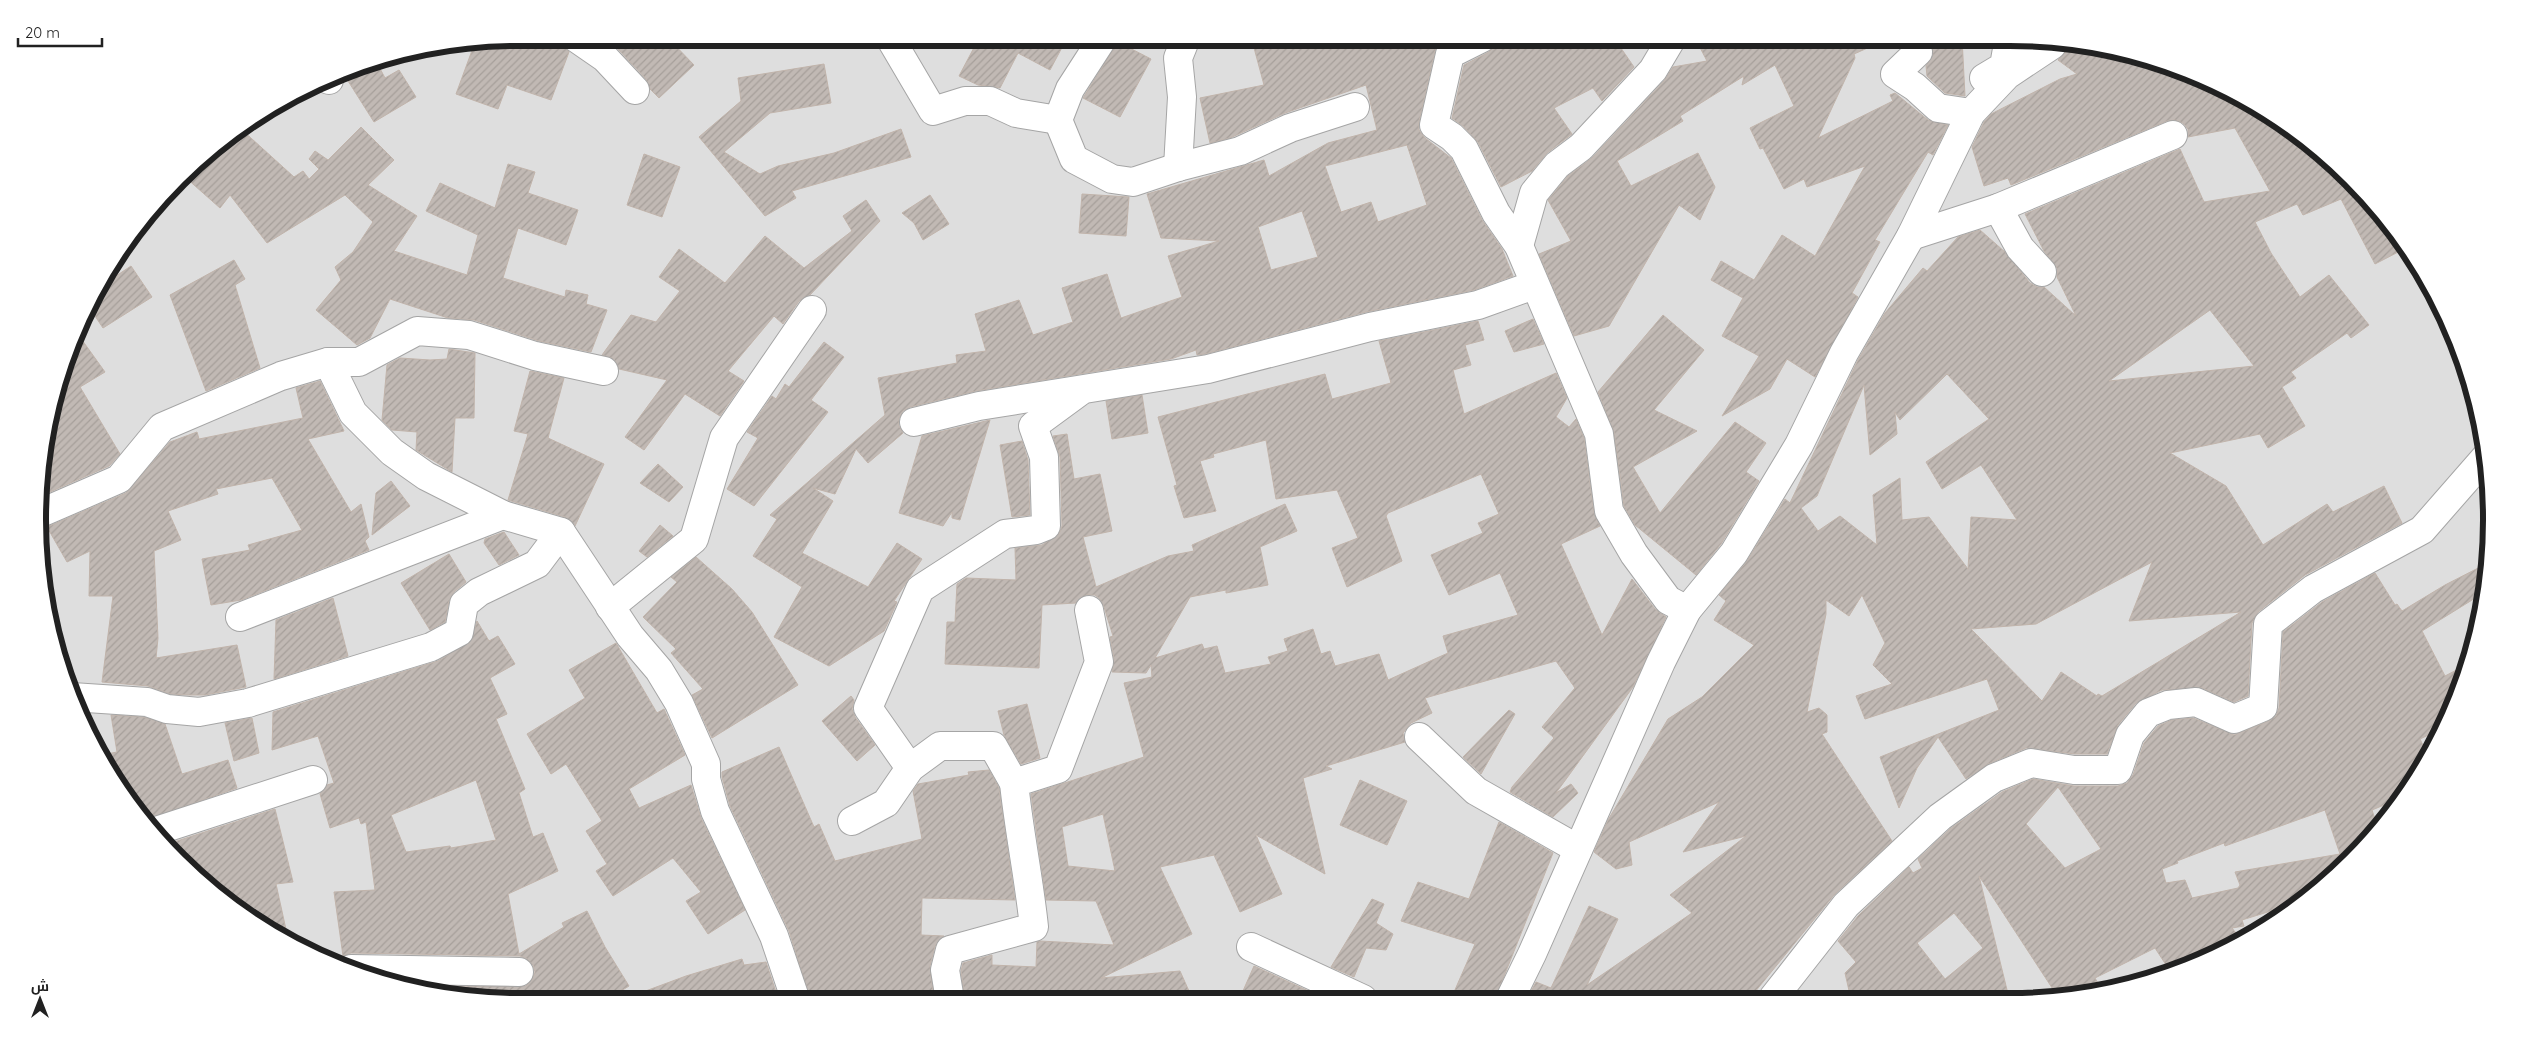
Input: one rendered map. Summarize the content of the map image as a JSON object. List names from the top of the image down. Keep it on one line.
{"scale_bar":"20 m","north":"top"}
